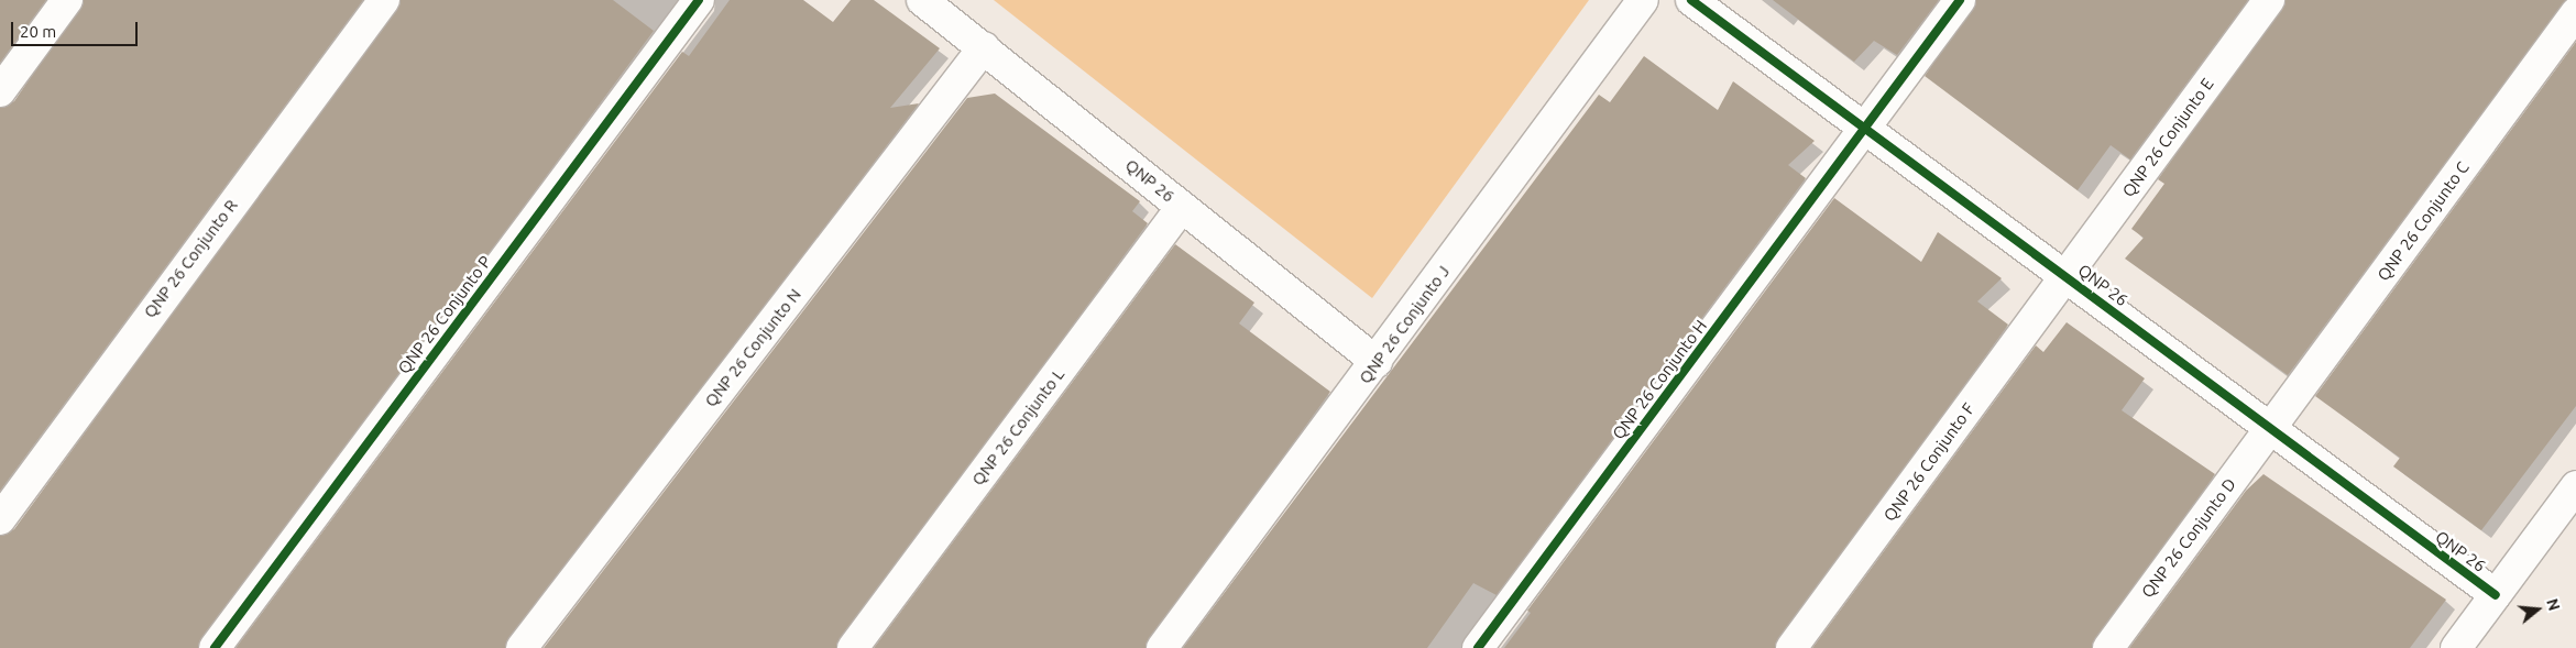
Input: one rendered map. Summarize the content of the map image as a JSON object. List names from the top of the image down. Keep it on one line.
{"streets":{"street":["QNP 26 Conjunto E","QNP 26","QNP 26 Conjunto C","QNP 26 Conjunto R","QNP 26 Conjunto P","QNP 26 Conjunto J","QNP 26 Conjunto N","QNP 26 Conjunto H","QNP 26 Conjunto L","QNP 26 Conjunto F","QNP 26 Conjunto D"]},"crossings":[["QNP 26 Conjunto E","QNP 26"],["QNP 26 Conjunto E","QNP 26 Conjunto F"],["QNP 26","QNP 26 Conjunto C"],["QNP 26","QNP 26 Conjunto J"],["QNP 26","QNP 26 Conjunto N"],["QNP 26","QNP 26 Conjunto H"],["QNP 26","QNP 26 Conjunto L"],["QNP 26","QNP 26 Conjunto F"],["QNP 26","QNP 26 Conjunto D"],["QNP 26 Conjunto C","QNP 26 Conjunto D"]],"scale_bar":"20 m","north":"right"}
